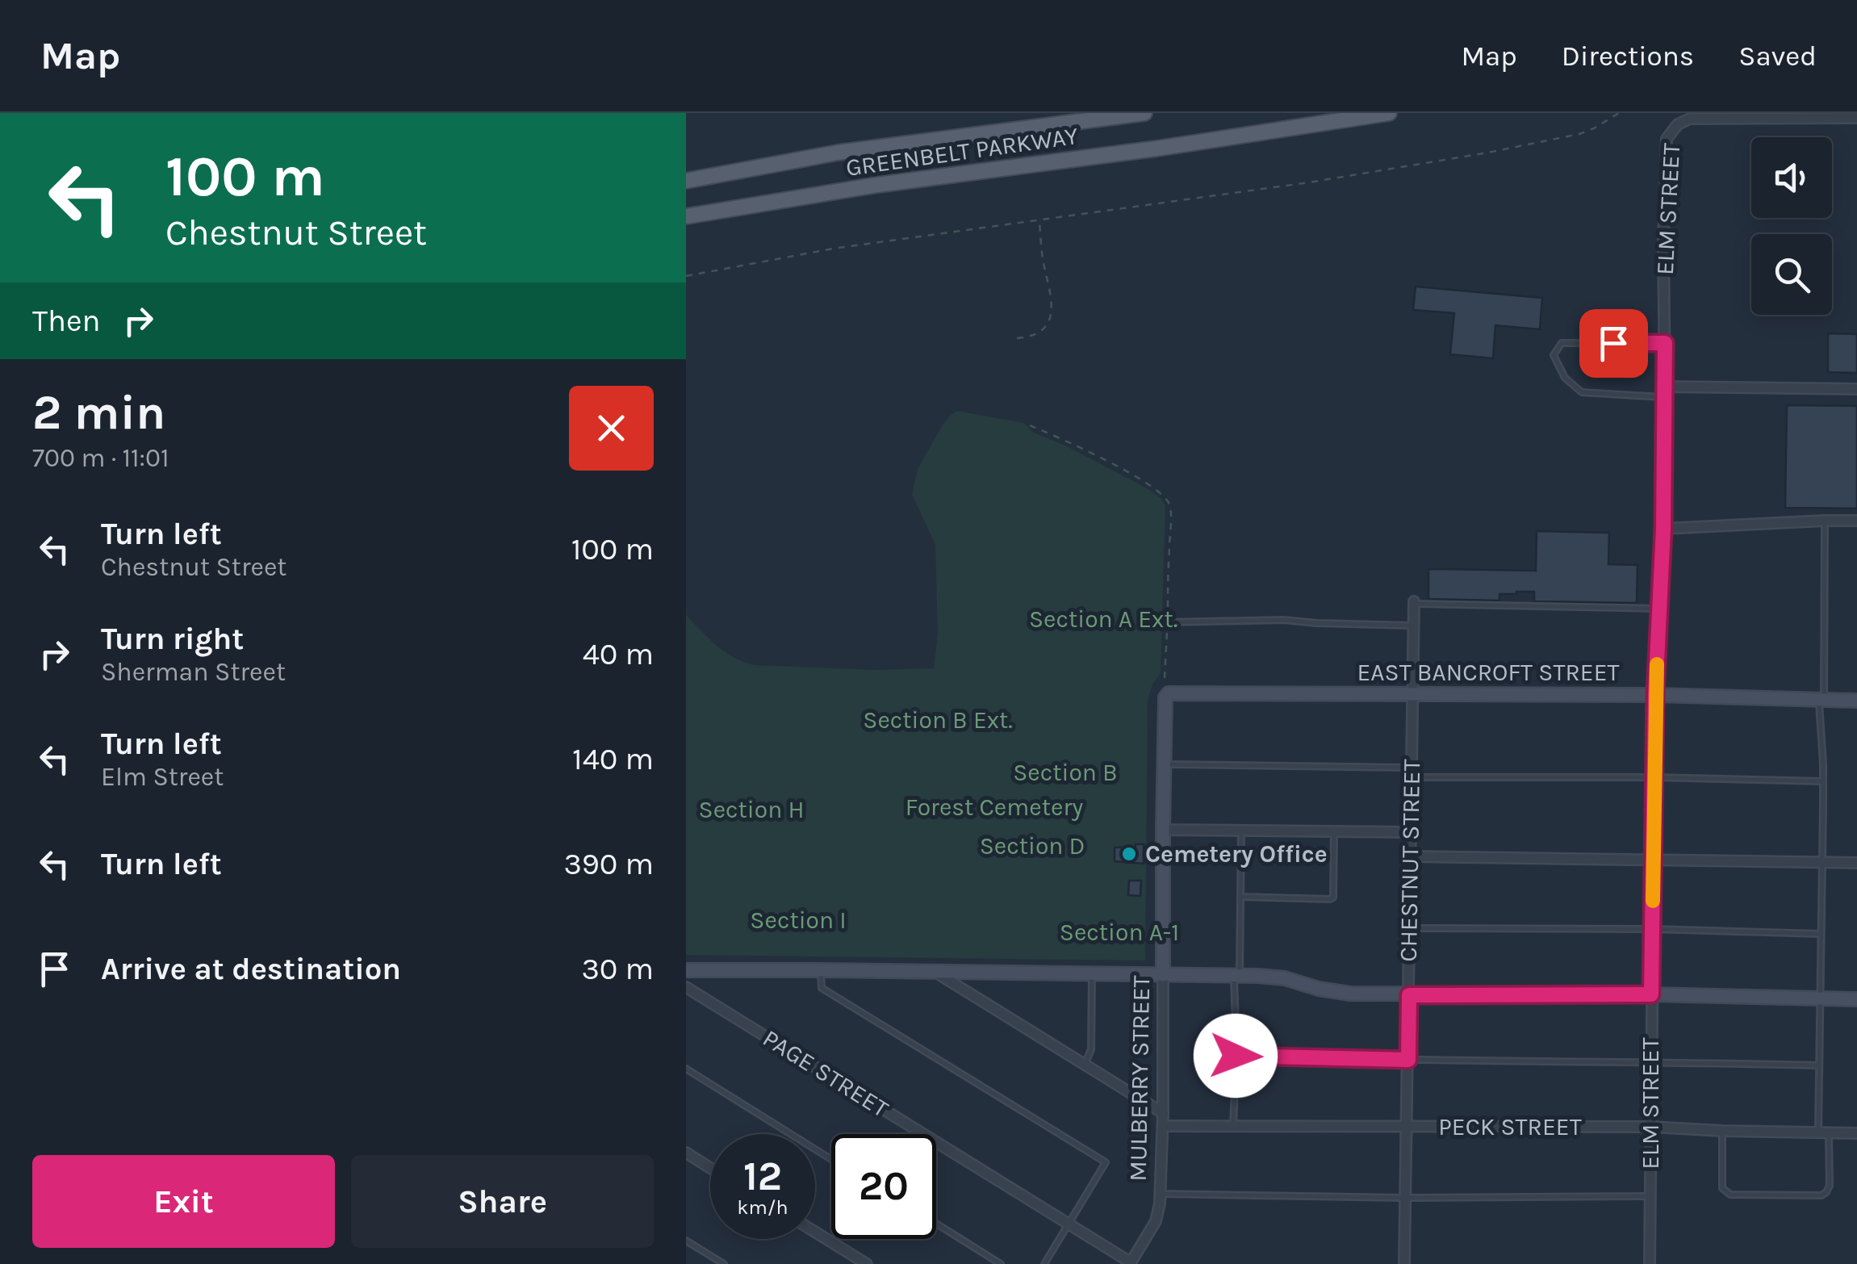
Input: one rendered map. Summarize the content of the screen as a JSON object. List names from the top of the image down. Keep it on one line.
{"streets":{"main road":["GREENBELT PARKWAY"],"street":["ELM STREET","EAST BANCROFT STREET","CHESTNUT STREET","PAGE STREET","MULBERRY STREET","PECK STREET"]},"crossings":[["ELM STREET","EAST BANCROFT STREET"],["ELM STREET","PECK STREET"],["EAST BANCROFT STREET","CHESTNUT STREET"],["EAST BANCROFT STREET","MULBERRY STREET"],["CHESTNUT STREET","PECK STREET"],["PAGE STREET","MULBERRY STREET"],["MULBERRY STREET","PECK STREET"]],"parks":["Section A Ext.","Section B Ext.","Section B","Forest Cemetery","Section H","Section D","Section I","Section A-1"],"places":["Cemetery Office"],"page":{"header":"Map","nav":["Map","Directions","Saved"],"turn":["100 m","Chestnut Street"],"then":"Then","heading":["2 min","700 m · 11:01"],"list":[{"name":"Turn left","note":"Chestnut Street","value":"100 m"},{"name":"Turn right","note":"Sherman Street","value":"40 m"},{"name":"Turn left","note":"Elm Street","value":"140 m"},{"name":"Turn left","value":"390 m"},{"name":"Arrive at destination","value":"30 m"}],"speed":"12 km/h","limit":"20","buttons":["Exit","Share"]}}
